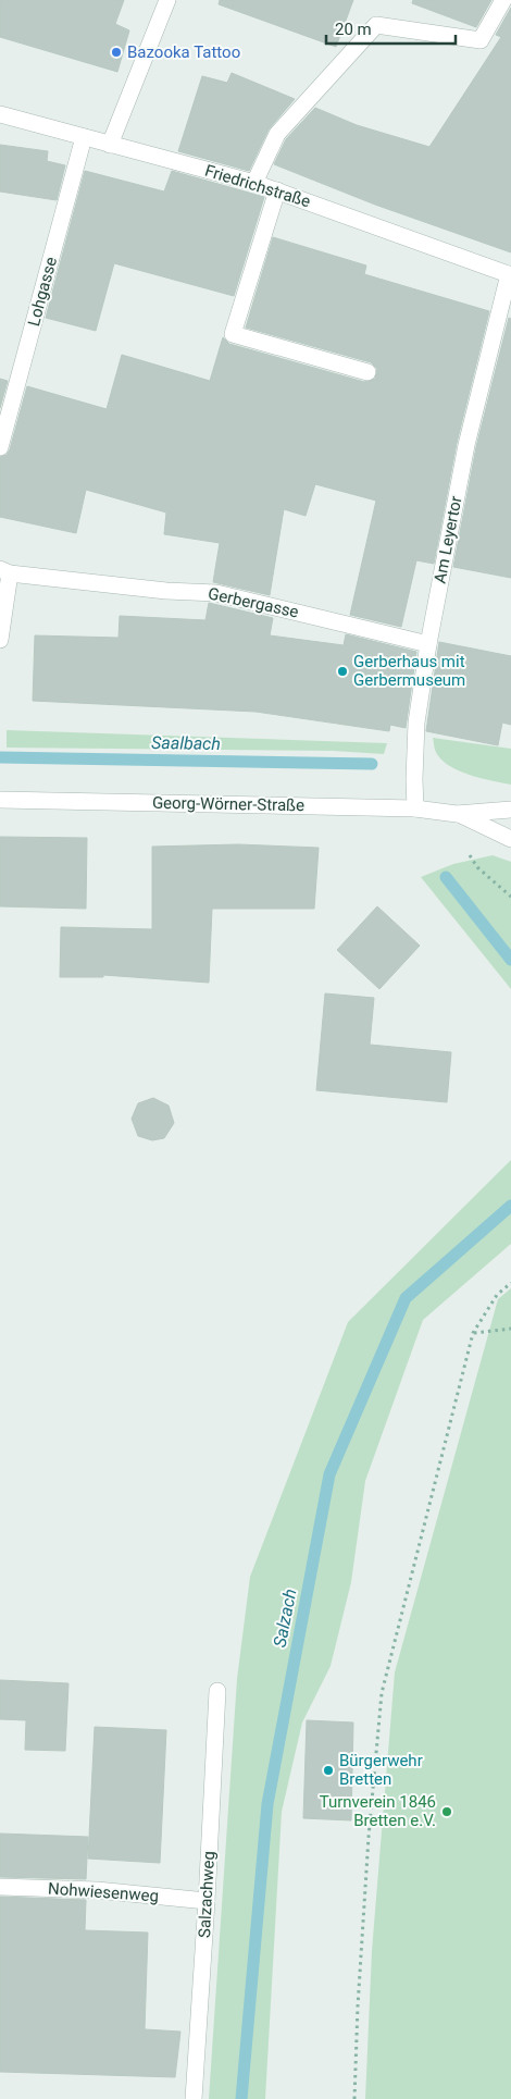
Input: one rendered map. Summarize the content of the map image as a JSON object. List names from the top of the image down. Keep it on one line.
{"streets":{"street":["Friedrichstraße","Lohgasse","Am Leyertor","Gerbergasse","Georg-Wörner-Straße","Nohwiesenweg","Salzachweg"]},"crossings":[["Friedrichstraße","Lohgasse"],["Friedrichstraße","Am Leyertor"],["Am Leyertor","Gerbergasse"],["Am Leyertor","Georg-Wörner-Straße"],["Nohwiesenweg","Salzachweg"]],"water":["Saalbach","Salzach"],"places":["Bazooka Tattoo","Gerberhaus mit Gerbermuseum","Bürgerwehr Bretten","Turnverein 1846 Bretten e.V."],"scale_bar":"20 m"}
